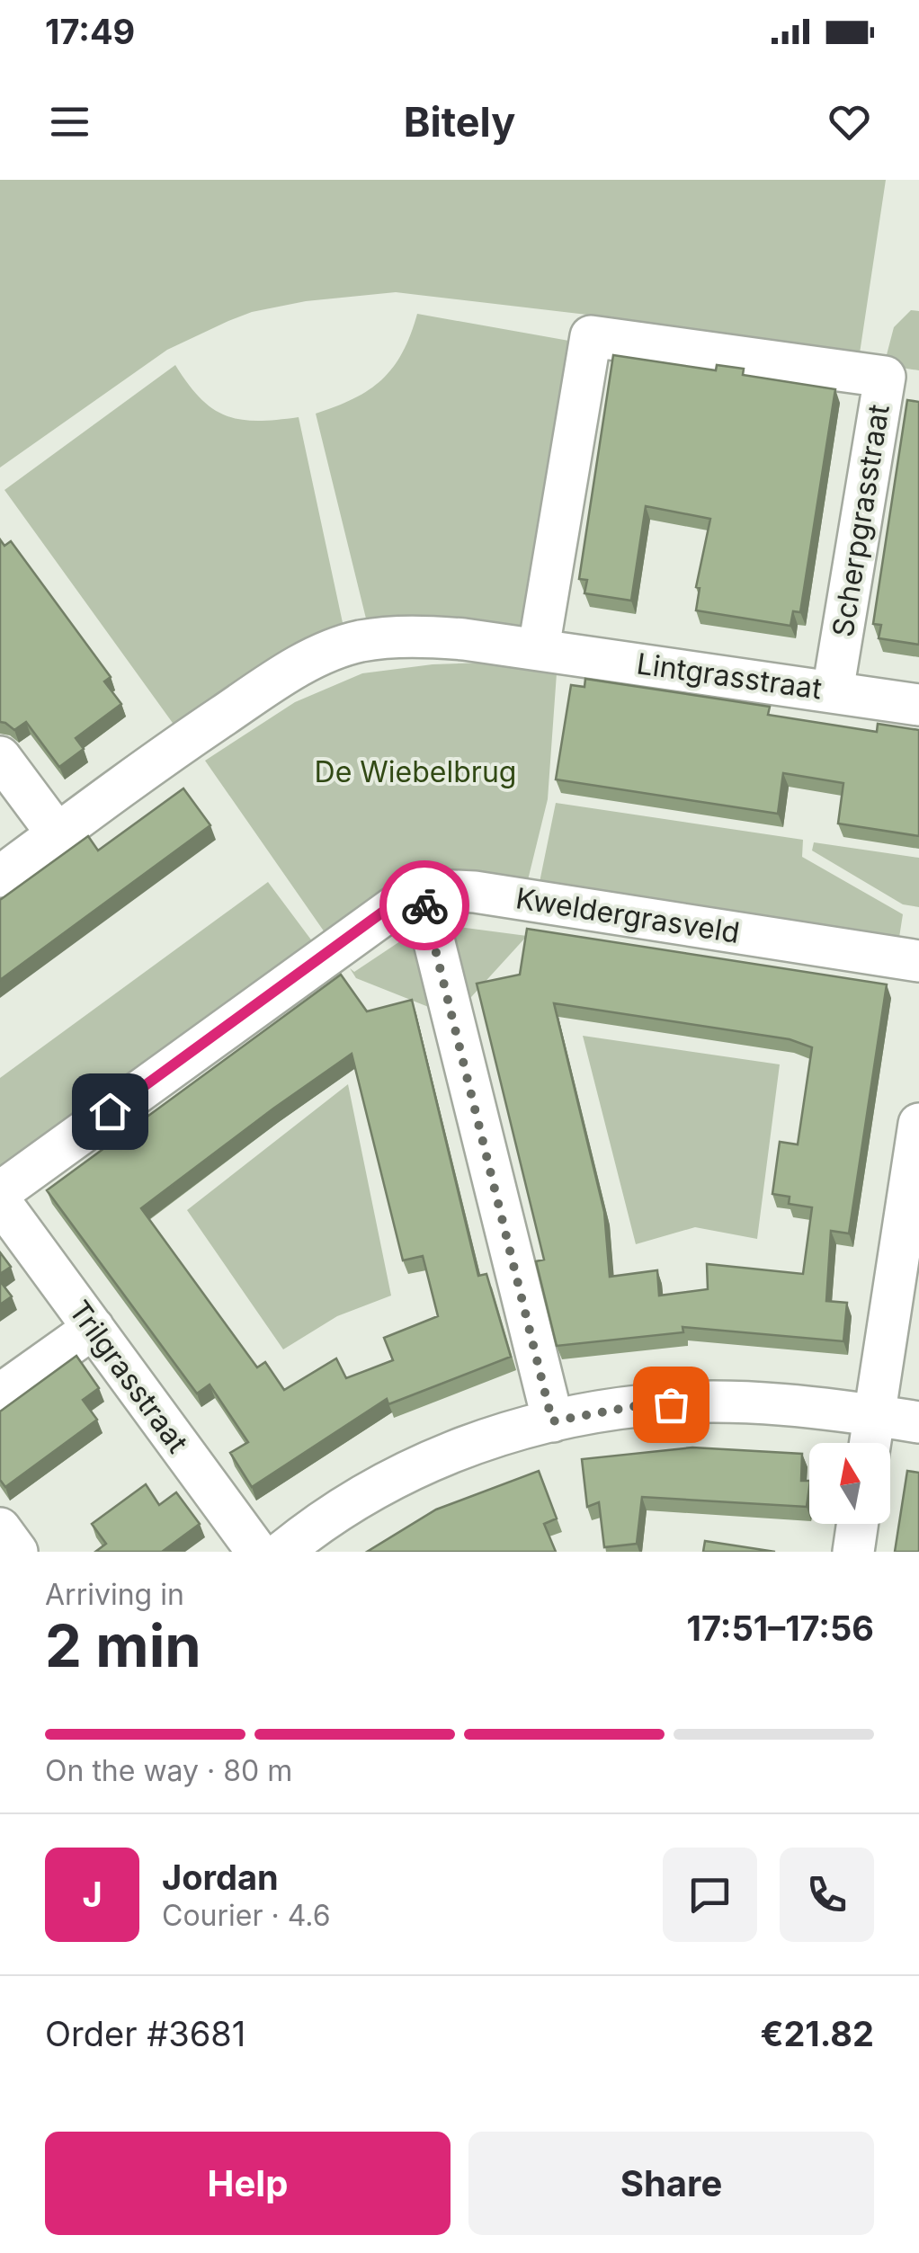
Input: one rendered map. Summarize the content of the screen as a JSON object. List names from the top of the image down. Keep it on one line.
{"streets":{"street":["Scherpgrasstraat","Lintgrasstraat","Kweldergrasveld","Trilgrasstraat"]},"crossings":[["Scherpgrasstraat","Lintgrasstraat"]],"parks":["De Wiebelbrug"],"north":"top","page":{"status":"17:49","header":"Bitely","heading":["2 min","Arriving in","17:51–17:56"],"panel":["Jordan","Courier · 4.6","Order #3681","€21.82"],"bar":"On the way · 80 m","round":"J","buttons":["Help","Share"]}}
